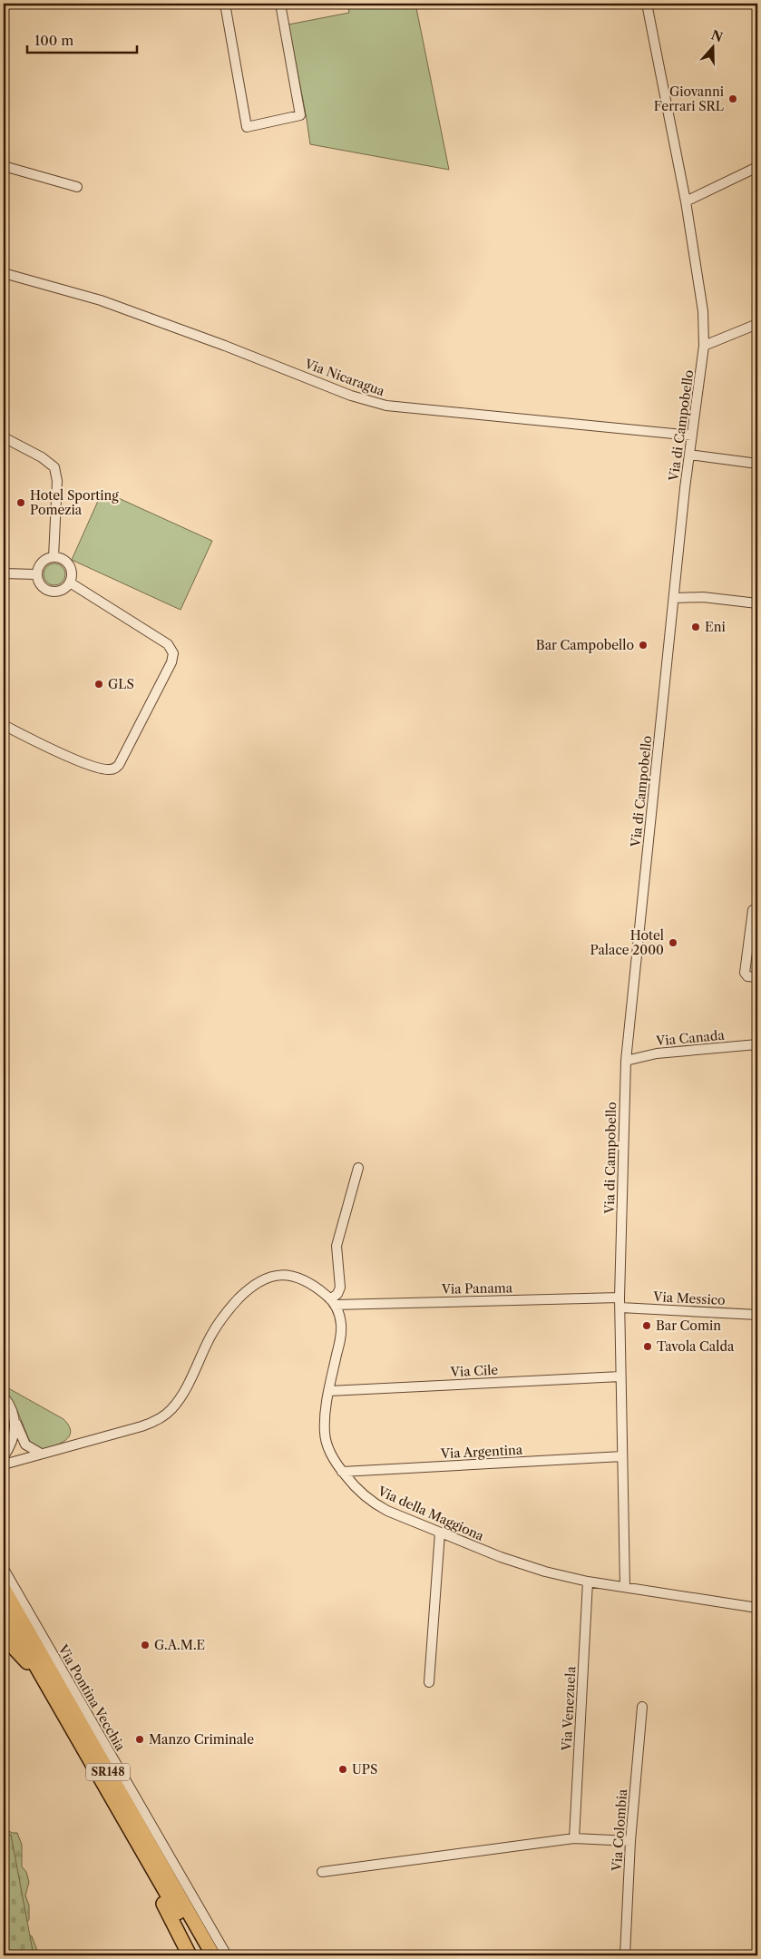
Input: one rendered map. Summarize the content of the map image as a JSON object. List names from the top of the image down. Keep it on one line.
{"streets":{"highway":["SR148"],"street":["Via Nicaragua","Via di Campobello","Via Canada","Via Panama","Via Messico","Via Cile","Via Argentina","Via della Maggiona","Via Pontina Vecchia","Via Venezuela","Via Colombia"]},"crossings":[["Via Nicaragua","Via di Campobello"],["Via di Campobello","Via Canada"],["Via di Campobello","Via Panama"],["Via di Campobello","Via Messico"],["Via di Campobello","Via Cile"],["Via di Campobello","Via Argentina"],["Via di Campobello","Via della Maggiona"],["Via Panama","Via Messico"],["Via Panama","Via della Maggiona"],["Via Cile","Via della Maggiona"],["Via Argentina","Via della Maggiona"],["Via della Maggiona","Via Venezuela"]],"places":["Giovanni Ferrari SRL","Hotel Sporting Pomezia","Eni","Bar Campobello","GLS","Hotel Palace 2000","Bar Comin","Tavola Calda","G.A.M.E","Manzo Criminale","UPS"],"scale_bar":"100 m","north":"top"}
